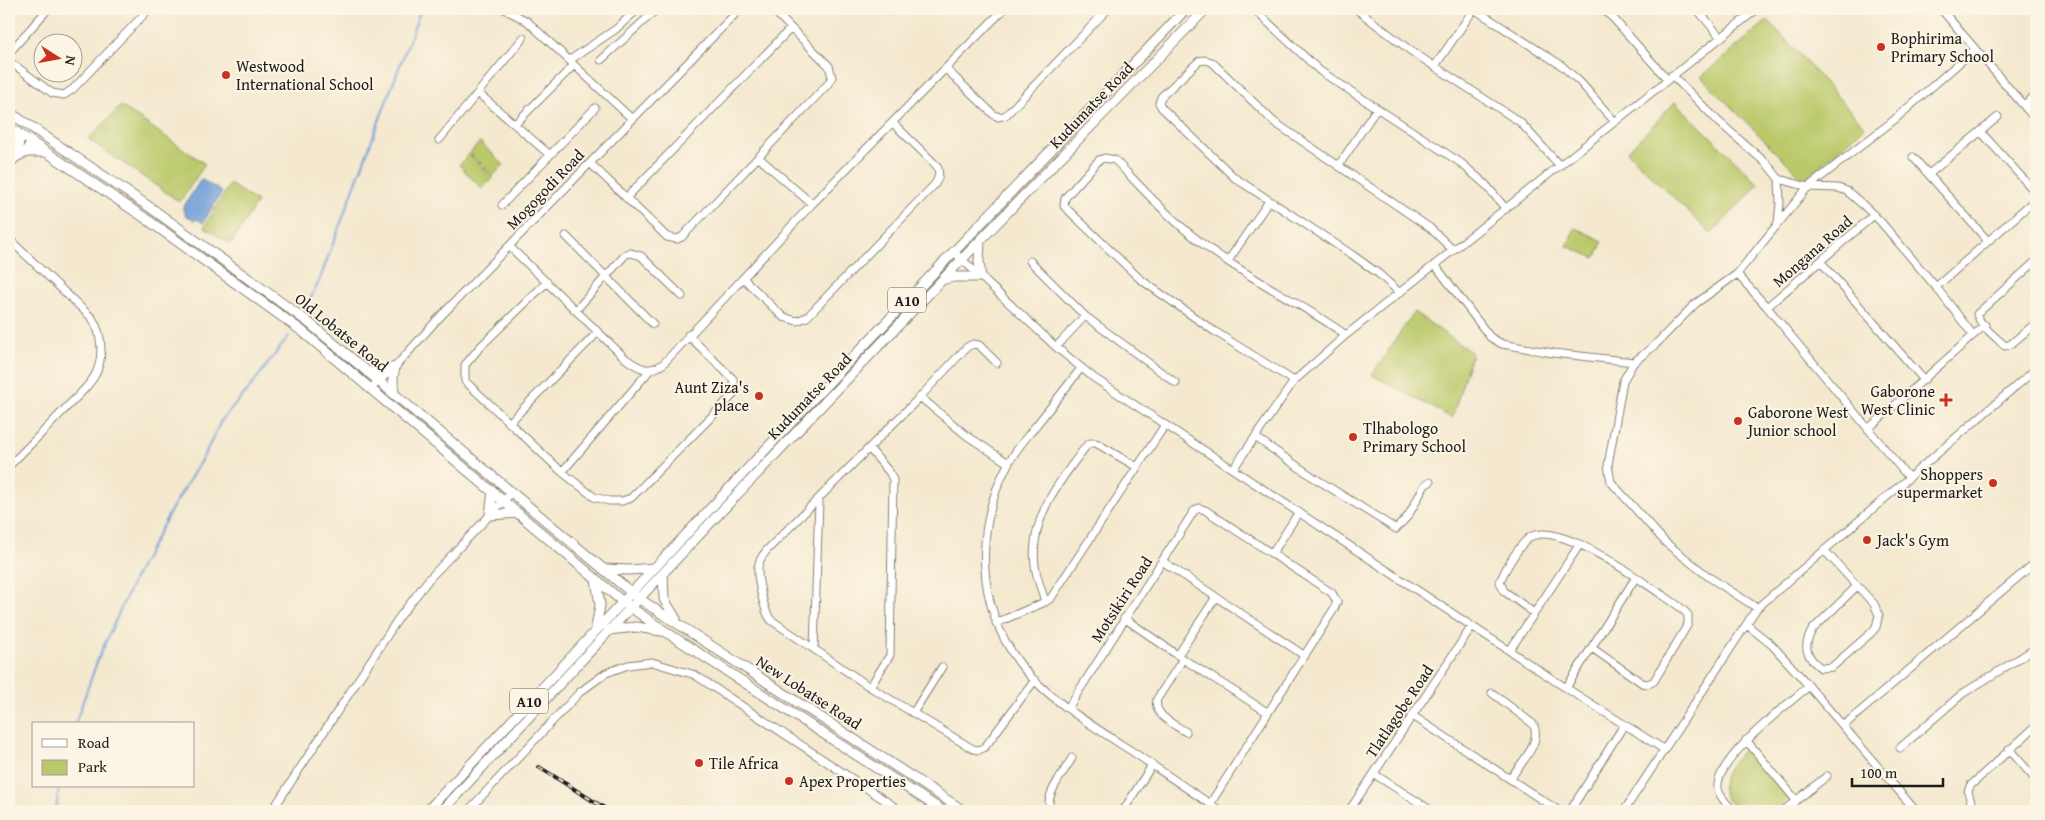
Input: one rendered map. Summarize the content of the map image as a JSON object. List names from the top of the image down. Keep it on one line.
{"streets":{"main road":["Kudumatse Road","A10","Old Lobatse Road","New Lobatse Road"],"street":["Mogogodi Road","Mongana Road","Motsikiri Road","Tlatlagobe Road"]},"crossings":[["Kudumatse Road","Old Lobatse Road"],["Kudumatse Road","New Lobatse Road"],["Mogogodi Road","Old Lobatse Road"],["Old Lobatse Road","New Lobatse Road"]],"places":{"other":["Bophirima Primary School","Westwood International School","Aunt Ziza's place","Gaborone West Junior school","Tlhabologo Primary School","Shoppers supermarket","Jack's Gym","Tile Africa","Apex Properties"],"health":["Gaborone West Clinic"]},"legend":["Road","Park"],"scale_bar":"100 m","north":"right"}
